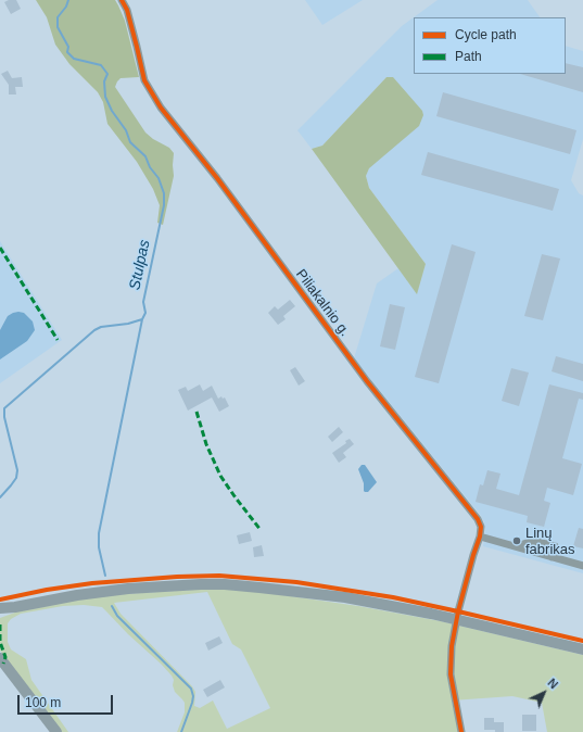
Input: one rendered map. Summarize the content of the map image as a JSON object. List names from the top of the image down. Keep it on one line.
{"streets":{"street":["Piliakalnio g."]},"water":["Stulpas"],"places":["Linų fabrikas"],"legend":["Cycle path","Path"],"scale_bar":"100 m","north":"top right"}
